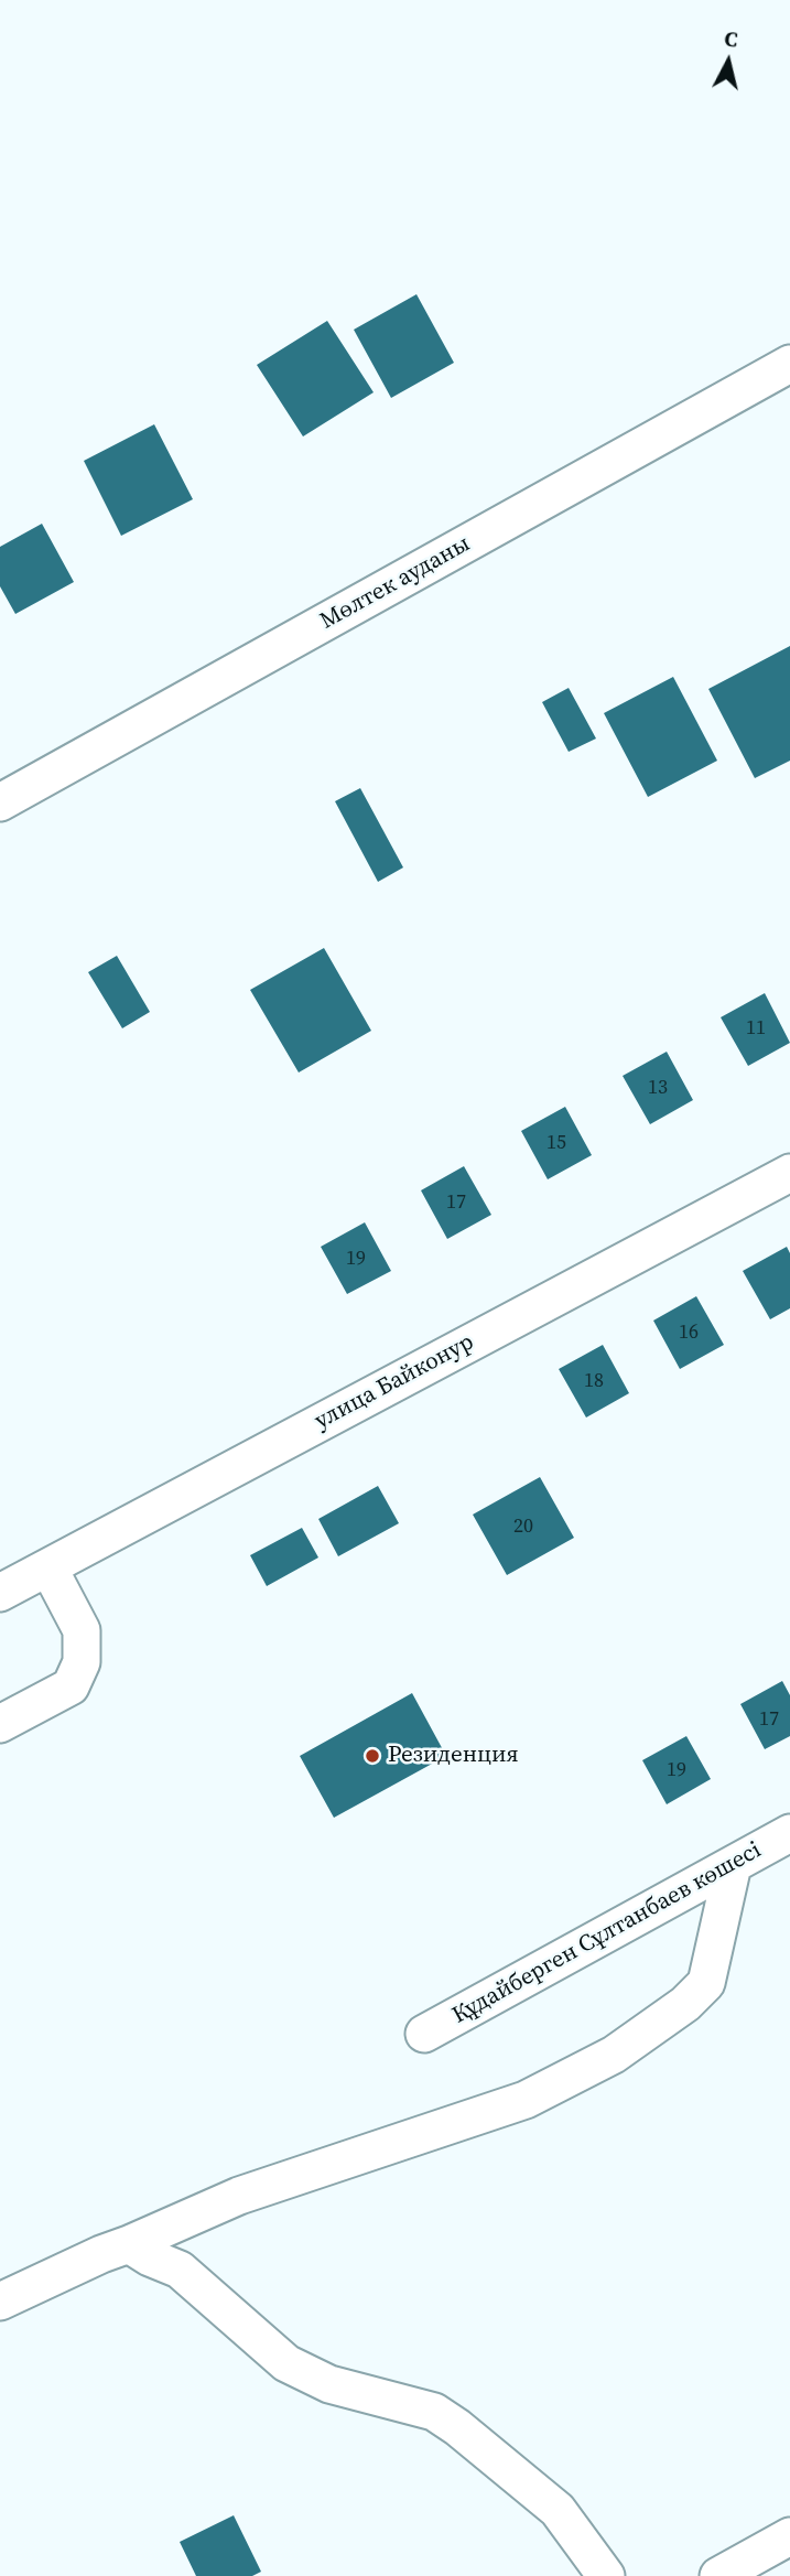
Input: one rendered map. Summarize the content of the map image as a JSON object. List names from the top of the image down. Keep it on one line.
{"streets":{"street":["Мөлтек ауданы","улица Байконур","Құдайберген Сұлтанбаев көшесі"]},"places":["Резиденция"],"house_numbers":["11","13","15","17","19","16","18","20","17","19"],"north":"top"}
